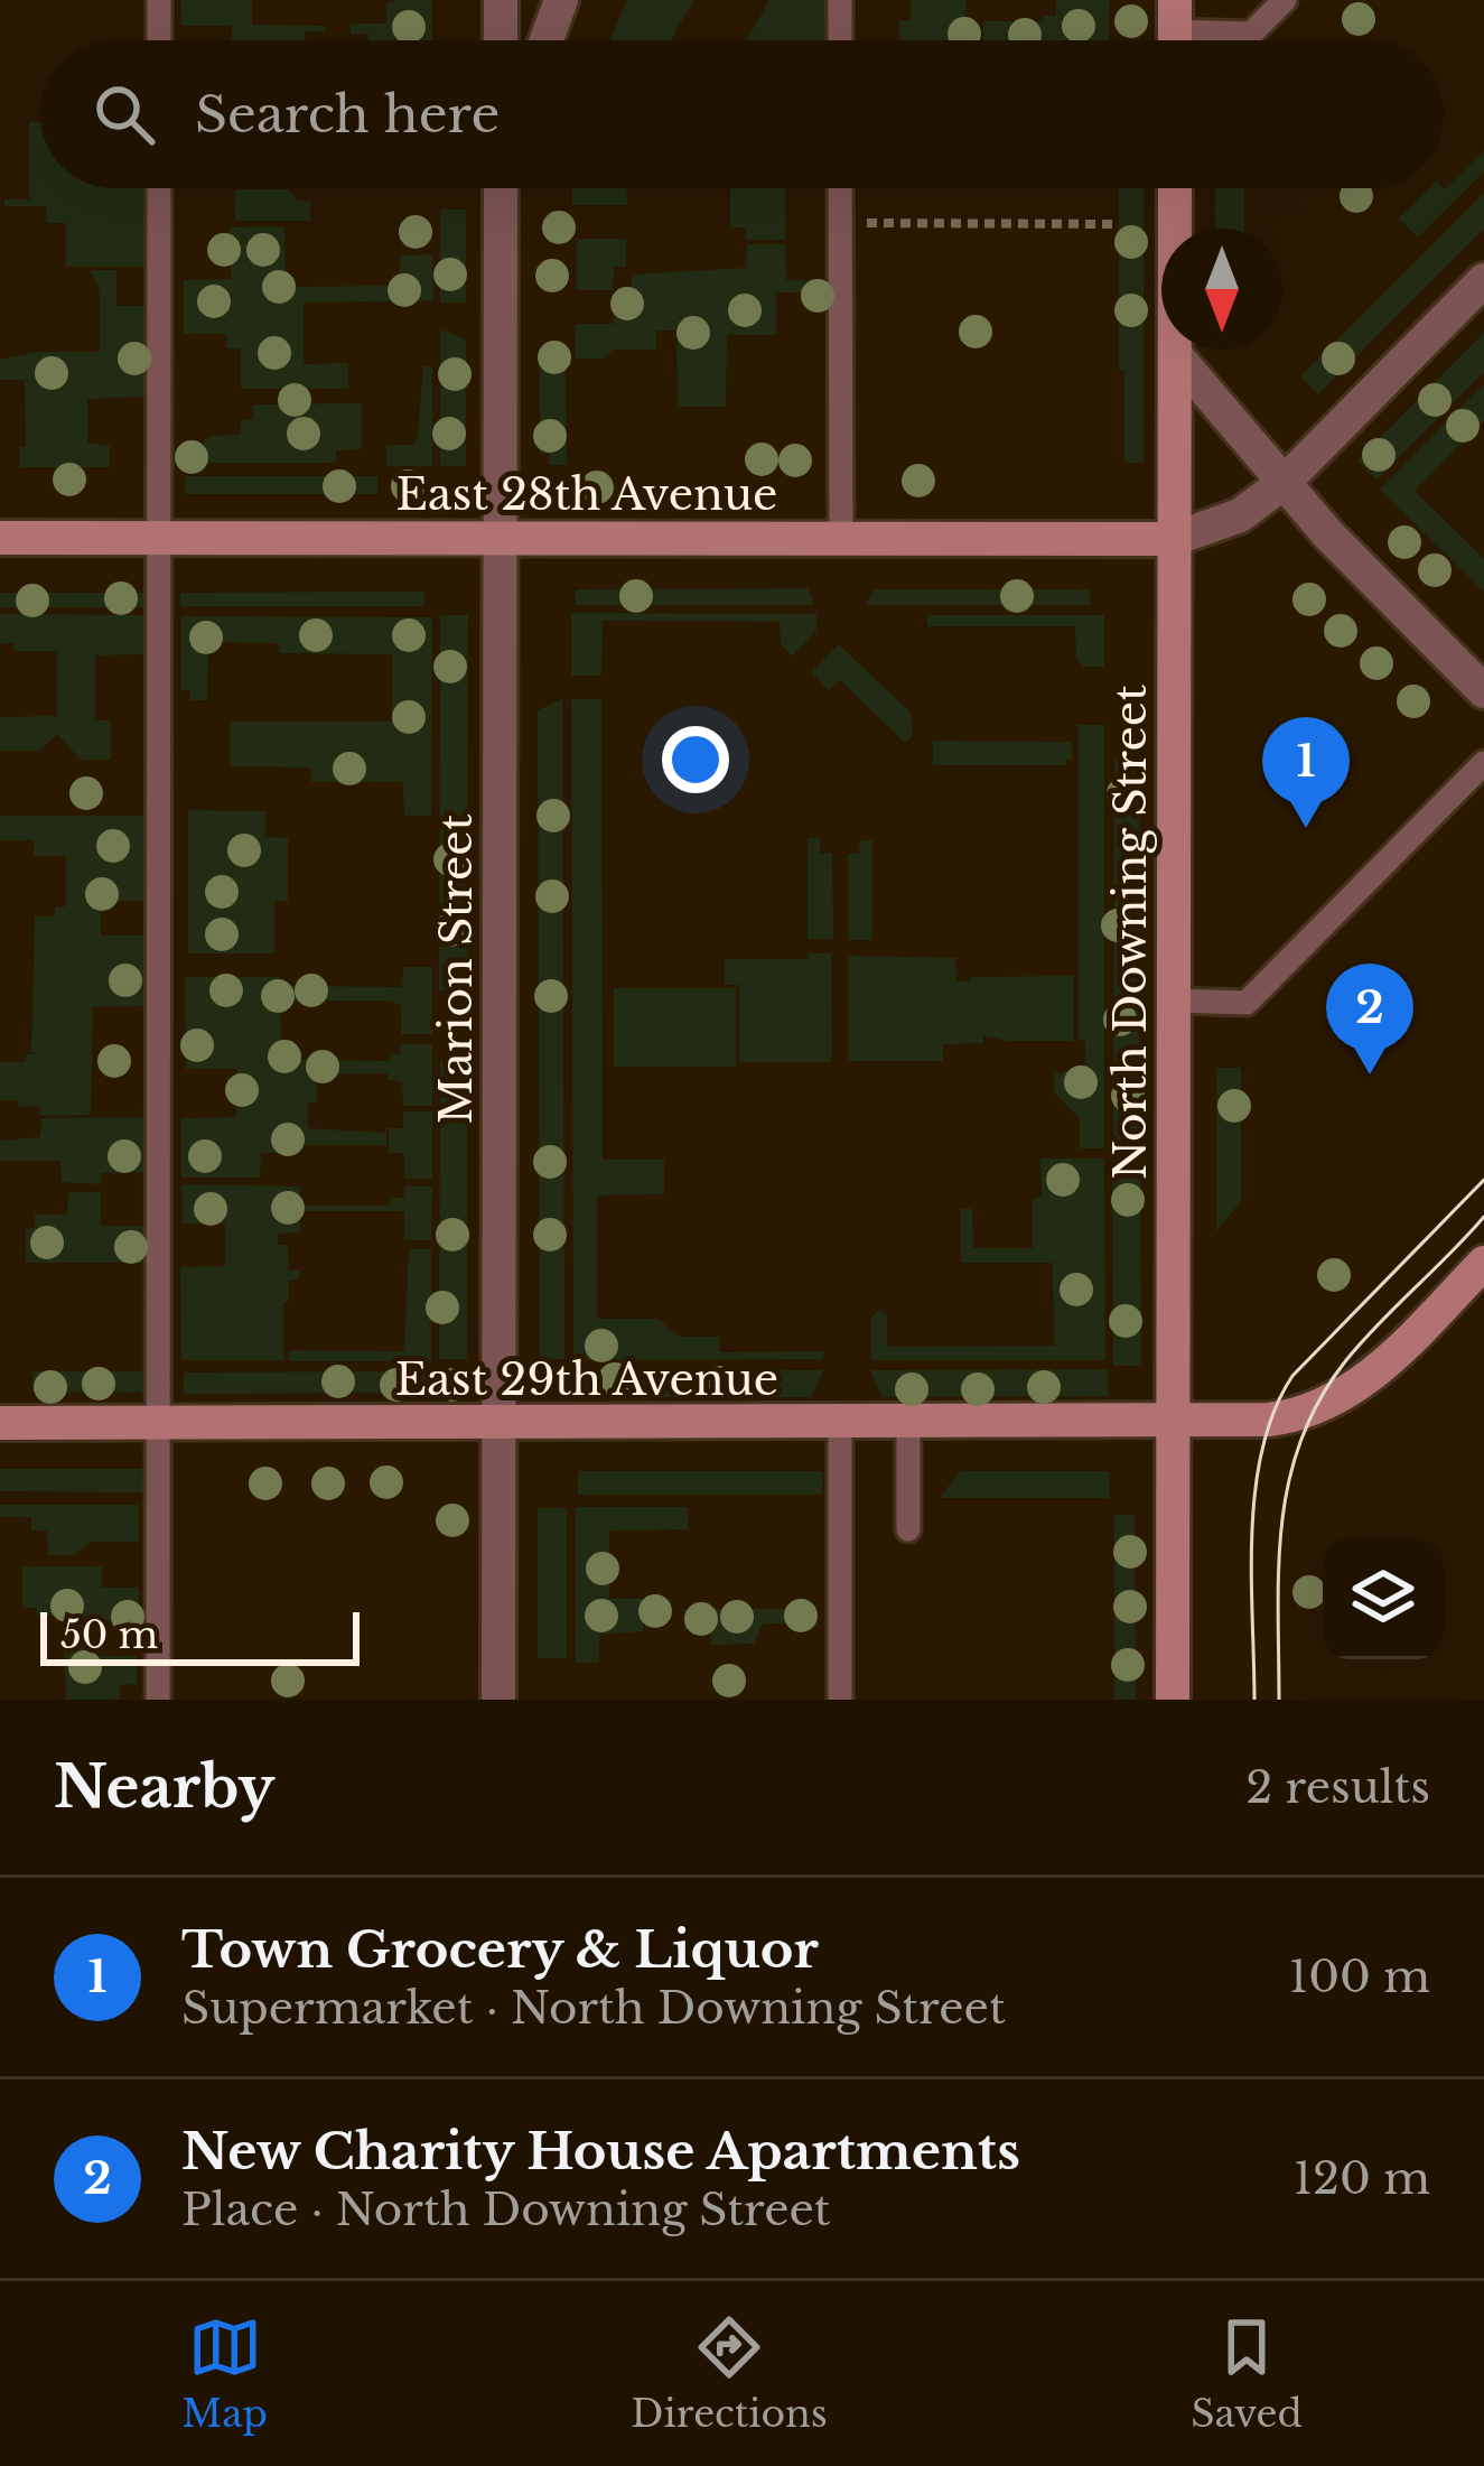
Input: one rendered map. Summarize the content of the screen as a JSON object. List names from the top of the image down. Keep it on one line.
{"streets":{"street":["East 28th Avenue","North Downing Street","Marion Street","East 29th Avenue"]},"crossings":[["East 28th Avenue","North Downing Street"],["East 28th Avenue","Marion Street"],["North Downing Street","East 29th Avenue"],["Marion Street","East 29th Avenue"]],"scale_bar":"50 m","north":"bottom","page":{"search":"Search here","pins":["1","2"],"scale":"50 m","heading":["Nearby","2 results"],"list":[{"mark":"1","name":"Town Grocery & Liquor","note":"Supermarket · North Downing Street","value":"100 m"},{"mark":"2","name":"New Charity House Apartments","note":"Place · North Downing Street","value":"120 m"}],"nav":["Map","Directions","Saved"]}}
